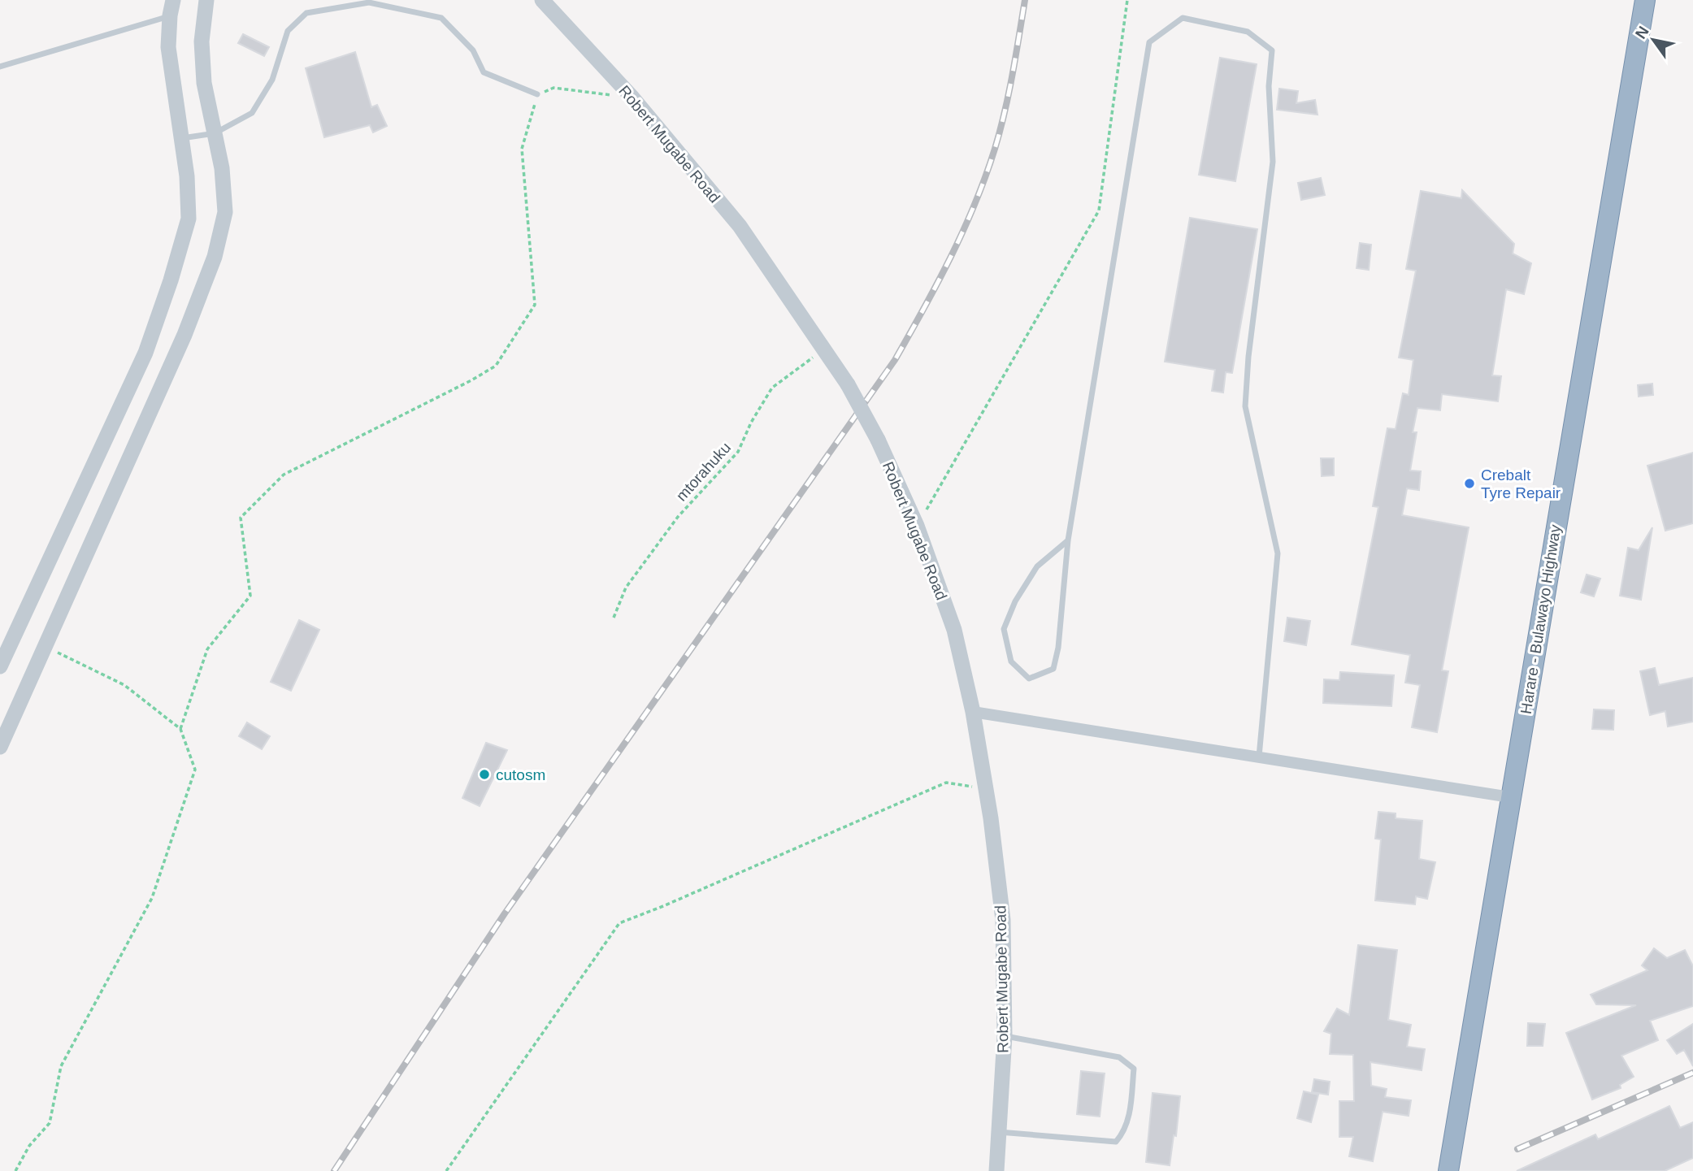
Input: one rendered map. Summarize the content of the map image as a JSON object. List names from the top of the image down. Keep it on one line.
{"streets":{"highway":["Harare - Bulawayo Highway"],"street":["Robert Mugabe Road"],"path":["mtorahuku"]},"places":["Crebalt Tyre Repair","cutosm"],"north":"top left"}
